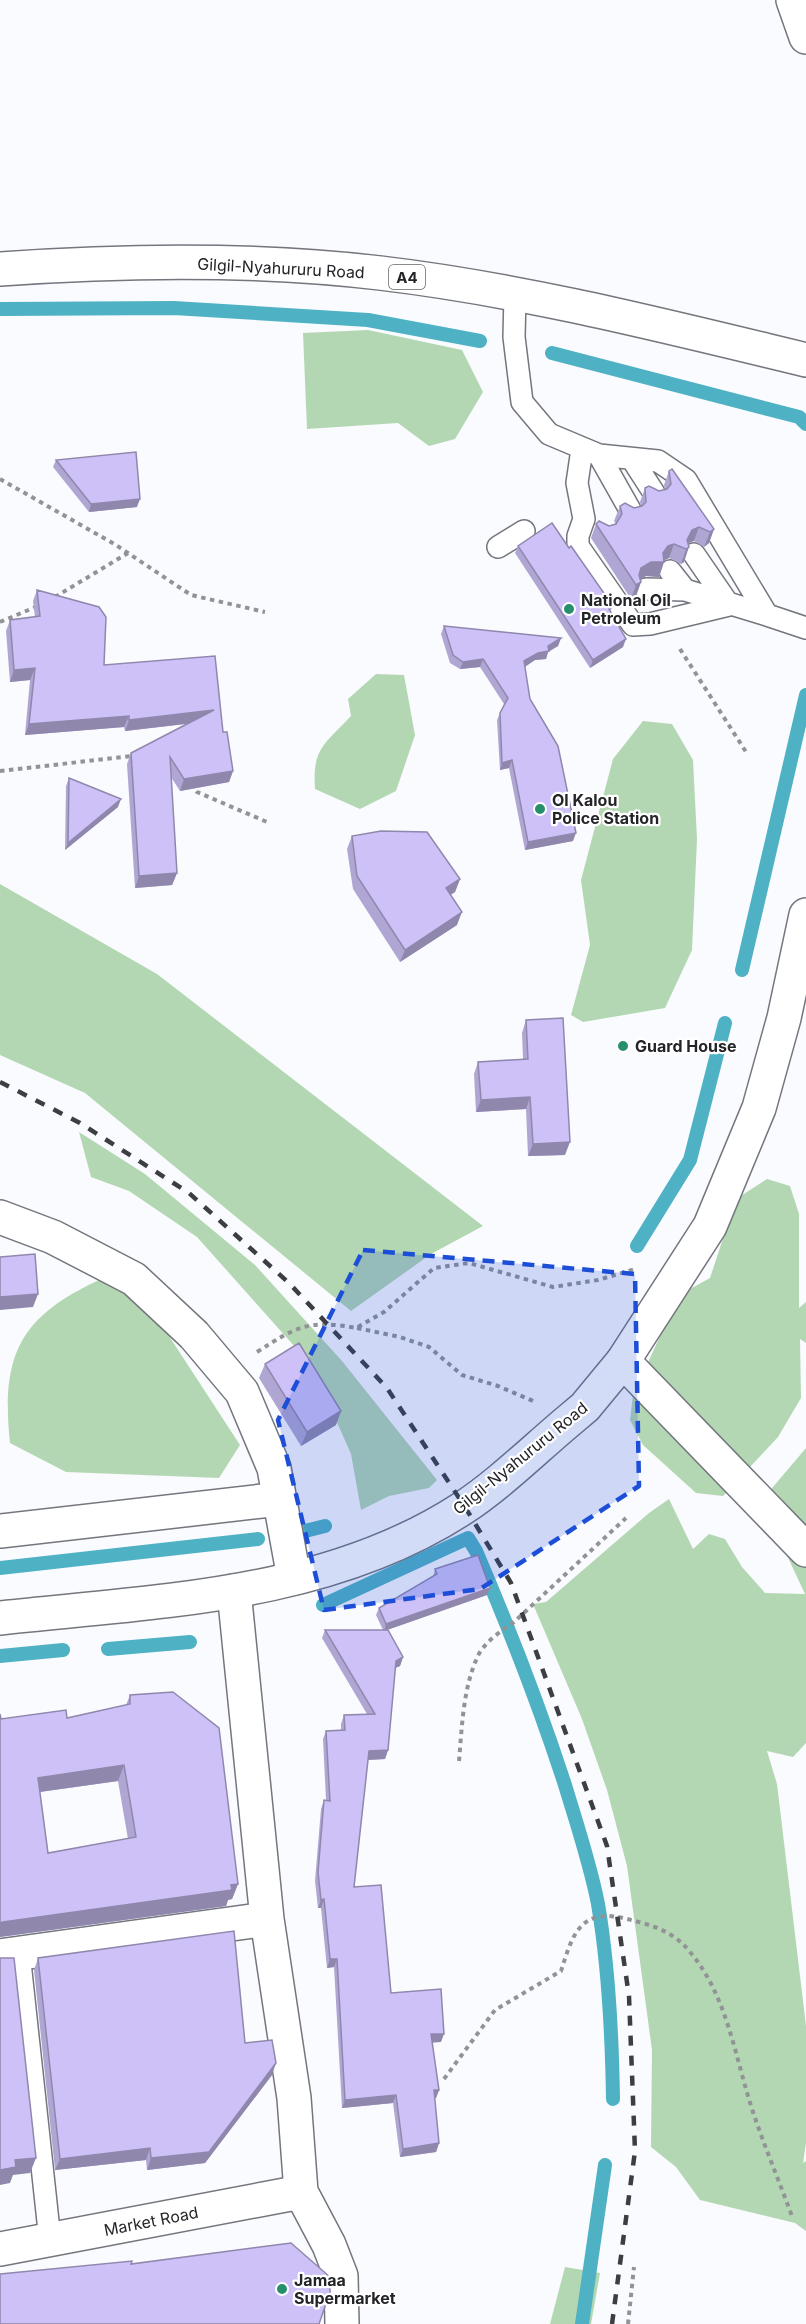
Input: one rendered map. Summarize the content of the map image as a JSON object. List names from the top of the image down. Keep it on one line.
{"streets":{"main road":["Gilgil-Nyahururu Road","A4","Market Road"]},"places":["National Oil Petroleum","Ol Kalou Police Station","Guard House","Jamaa Supermarket"]}
